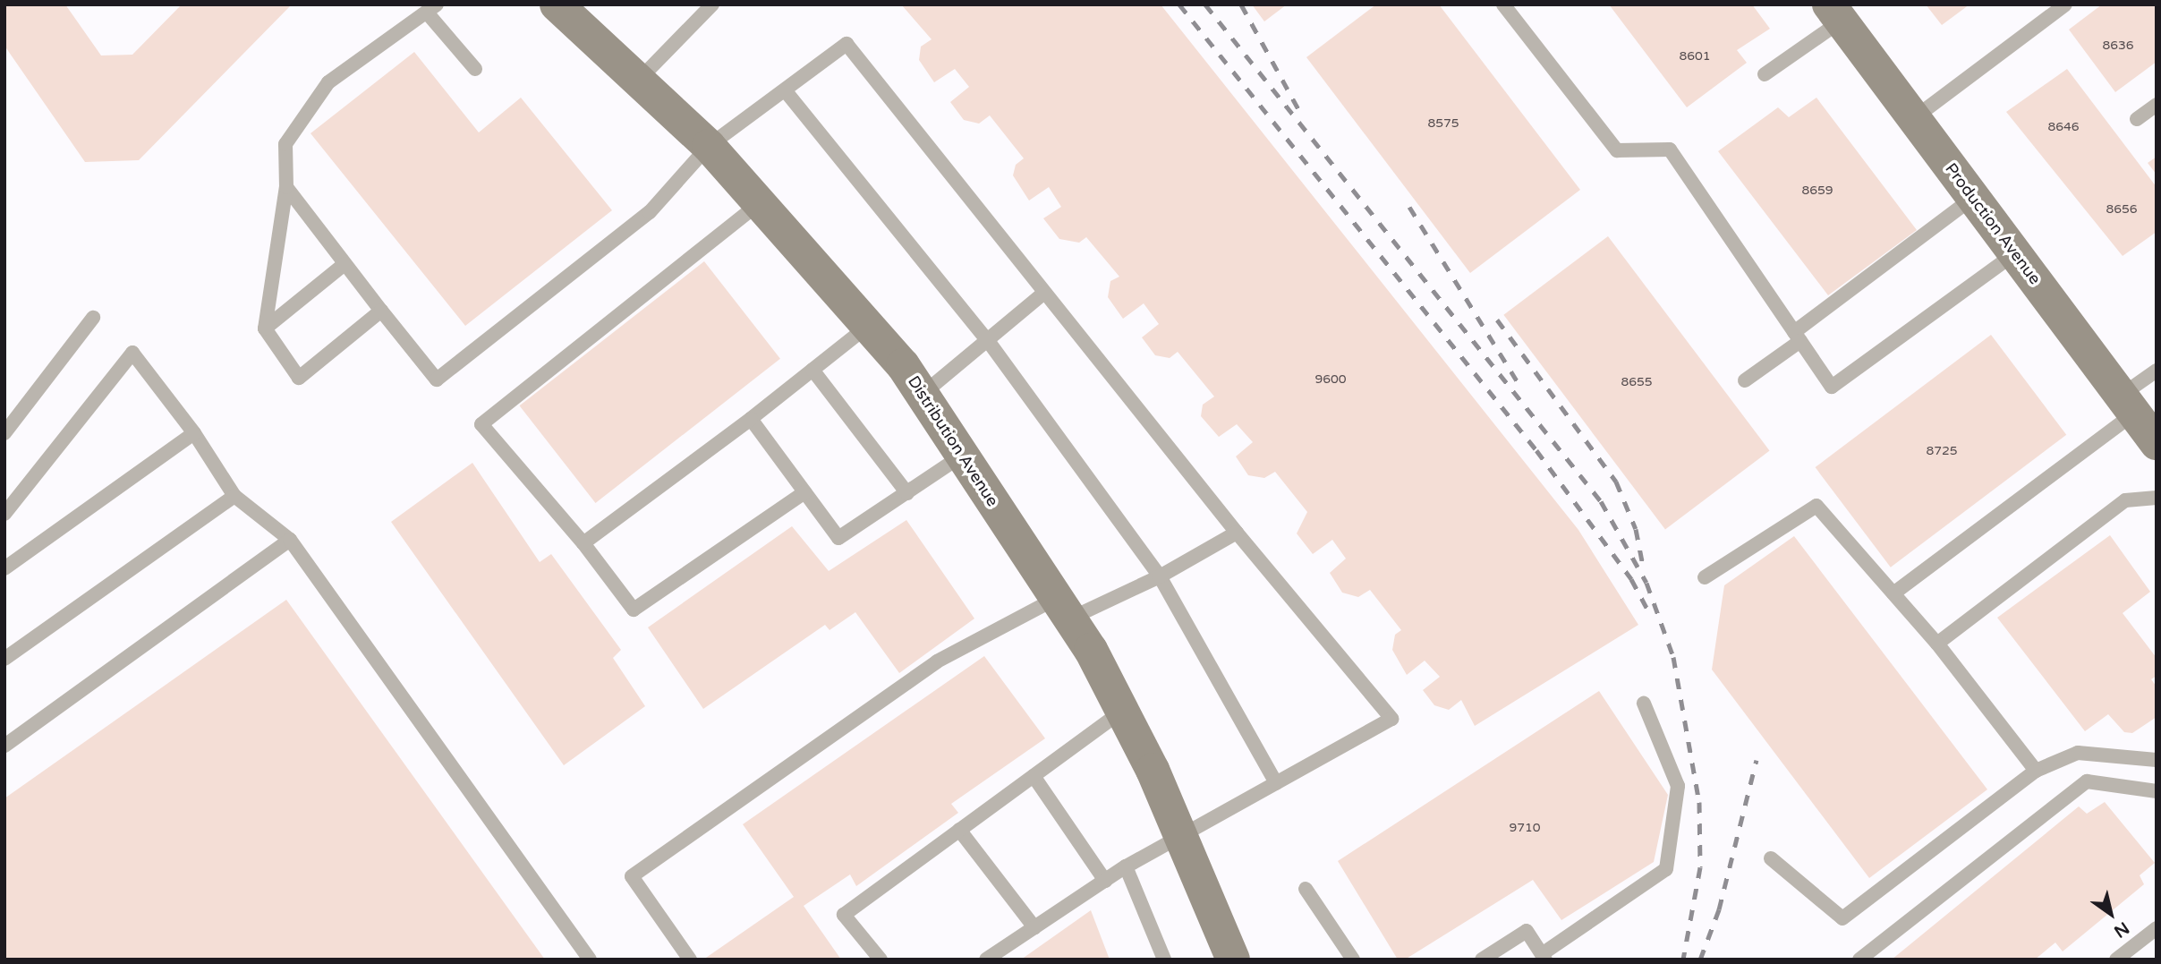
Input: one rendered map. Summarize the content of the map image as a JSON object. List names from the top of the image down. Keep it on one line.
{"streets":{"street":["Production Avenue","Distribution Avenue"]},"house_numbers":["8636","8601","8575","8646","8659","8656","9600","8655","8725","9710"],"north":"bottom right"}
